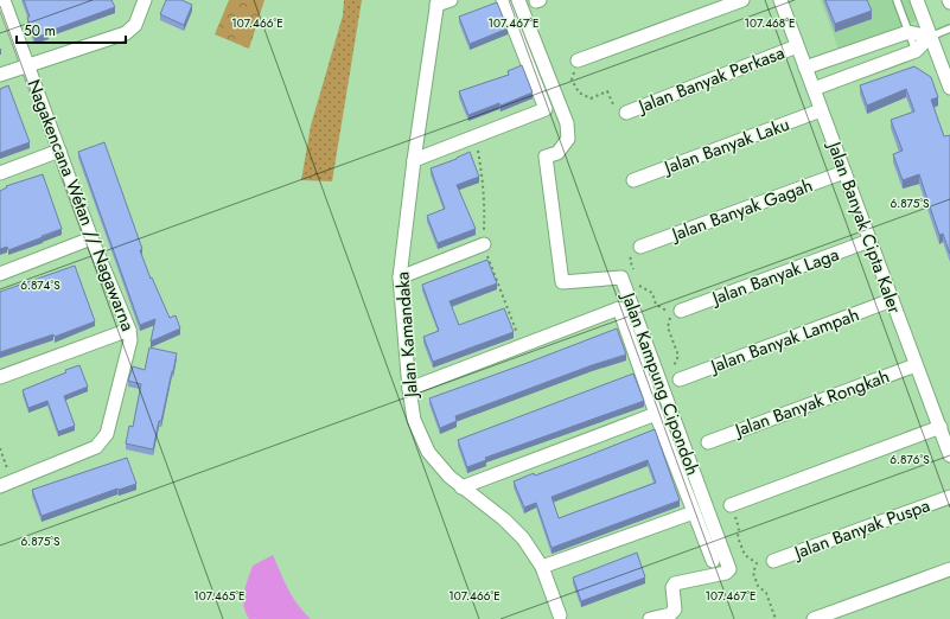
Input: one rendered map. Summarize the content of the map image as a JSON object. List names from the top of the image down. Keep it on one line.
{"streets":{"street":["Jalan Banyak Perkasa","Jalan Banyak Laku","Nagakencana Wétan // Nagawarna","Jalan Banyak Gagah","Jalan Banyak Cipta Kaler","Jalan Banyak Laga","Jalan Kamandaka","Jalan Banyak Lampah","Jalan Kampung Cipondoh","Jalan Banyak Rongkah","Jalan Banyak Puspa"]},"crossings":[["Jalan Banyak Perkasa","Jalan Banyak Cipta Kaler"],["Jalan Banyak Laku","Jalan Banyak Cipta Kaler"],["Jalan Banyak Gagah","Jalan Banyak Cipta Kaler"],["Jalan Banyak Cipta Kaler","Jalan Banyak Laga"],["Jalan Banyak Cipta Kaler","Jalan Banyak Lampah"],["Jalan Banyak Cipta Kaler","Jalan Banyak Rongkah"]],"scale_bar":"50 m","coordinates":["107.466°E","107.467°E","107.468°E","6.875°S","6.874°S","6.876°S","107.465°E"]}
